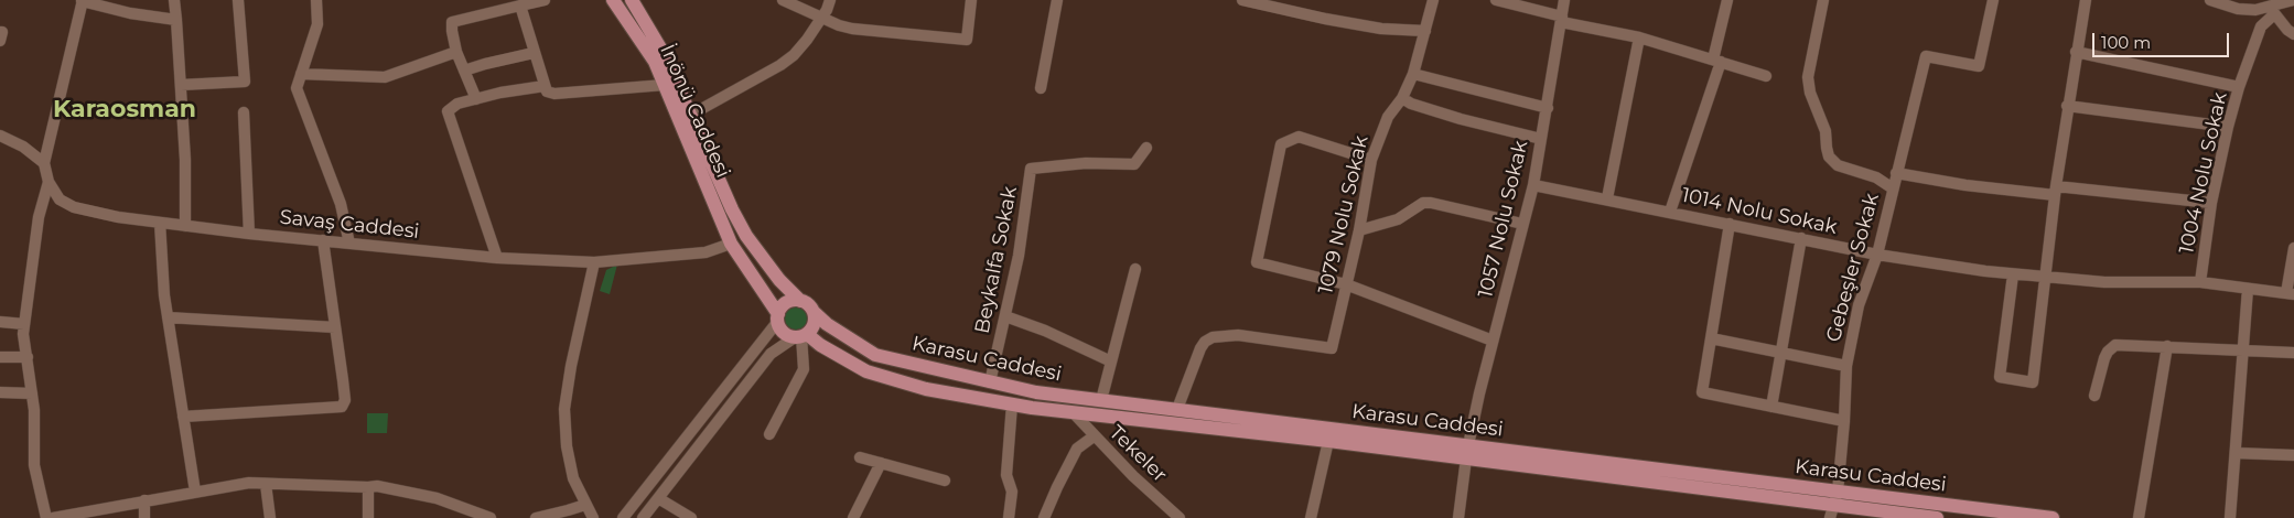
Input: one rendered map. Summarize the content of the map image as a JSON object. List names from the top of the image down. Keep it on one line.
{"streets":{"main road":["İnönü Caddesi","Karasu Caddesi"],"street":["1004 Nolu Sokak","1014 Nolu Sokak","1079 Nolu Sokak","1057 Nolu Sokak","Savaş Caddesi","Beykalfa Sokak","Gebeşler Sokak","Tekeler"]},"crossings":[["İnönü Caddesi","Savaş Caddesi"],["İnönü Caddesi","Karasu Caddesi"],["1004 Nolu Sokak","1014 Nolu Sokak"],["1014 Nolu Sokak","1057 Nolu Sokak"],["1014 Nolu Sokak","Gebeşler Sokak"],["1079 Nolu Sokak","Karasu Caddesi"],["1057 Nolu Sokak","Karasu Caddesi"],["Beykalfa Sokak","Karasu Caddesi"],["Gebeşler Sokak","Karasu Caddesi"],["Karasu Caddesi","Tekeler"]],"districts":["Karaosman"],"scale_bar":"100 m"}
